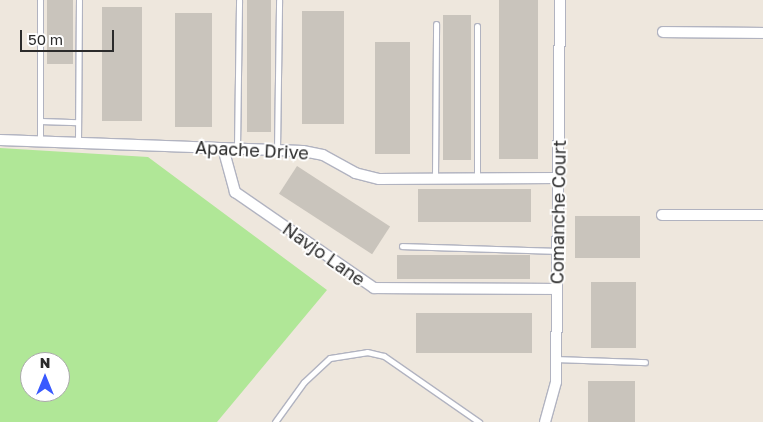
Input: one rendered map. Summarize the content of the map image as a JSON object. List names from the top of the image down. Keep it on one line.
{"streets":{"street":["Apache Drive","Comanche Court","Navjo Lane"]},"crossings":[["Apache Drive","Comanche Court"],["Apache Drive","Navjo Lane"],["Comanche Court","Navjo Lane"]],"scale_bar":"50 m","north":"top"}
